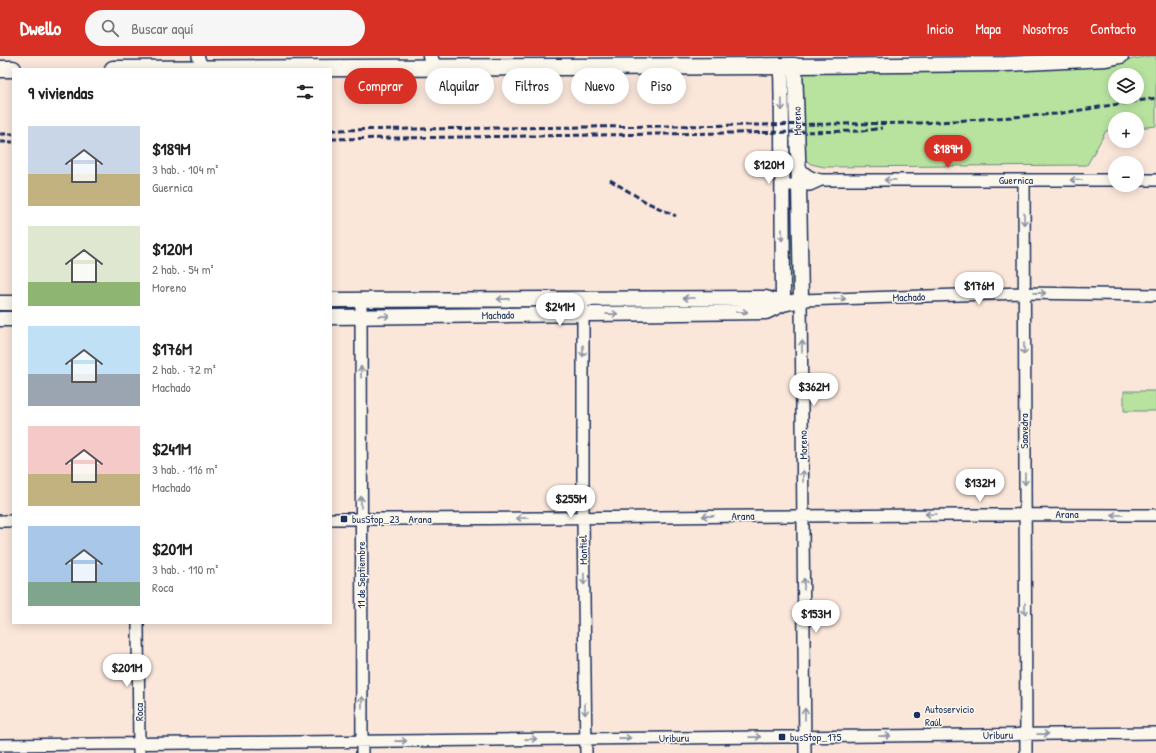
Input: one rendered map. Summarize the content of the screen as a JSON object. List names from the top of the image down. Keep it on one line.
{"streets":{"street":["Moreno","Guernica","Machado","Saavedra","Arana","Montiel","11 de Septiembre","Roca","Uriburu"]},"crossings":[["Moreno","Guernica"],["Moreno","Machado"],["Moreno","Arana"],["Moreno","Uriburu"],["Guernica","Saavedra"],["Machado","Saavedra"],["Machado","Montiel"],["Machado","11 de Septiembre"],["Saavedra","Arana"],["Saavedra","Uriburu"],["Arana","Montiel"],["Arana","11 de Septiembre"],["Montiel","Uriburu"],["11 de Septiembre","Uriburu"],["Roca","Uriburu"]],"one_way":["Guernica","Saavedra","Arana","Montiel","11 de Septiembre","Uriburu"],"places":{"transit":["busStop_23","busStop_175"],"other":["Autoservicio Raúl"]},"page":{"header":"Dwello","search":"Buscar aquí","nav":["Inicio","Mapa","Nosotros","Contacto"],"map_buttons":["+","−"],"chip":["Comprar","Alquilar","Filtros","Nuevo","Piso"],"heading":"9 viviendas","list":[{"name":"$189M","note":"3 hab. · 104 m² · Guernica"},{"name":"$120M","note":"2 hab. · 54 m² · Moreno"},{"name":"$176M","note":"2 hab. · 72 m² · Machado"},{"name":"$241M","note":"3 hab. · 116 m² · Machado"},{"name":"$201M","note":"3 hab. · 110 m² · Roca"}],"price":["$189M","$120M","$176M","$241M","$362M","$132M","$255M","$153M","$201M"]}}
